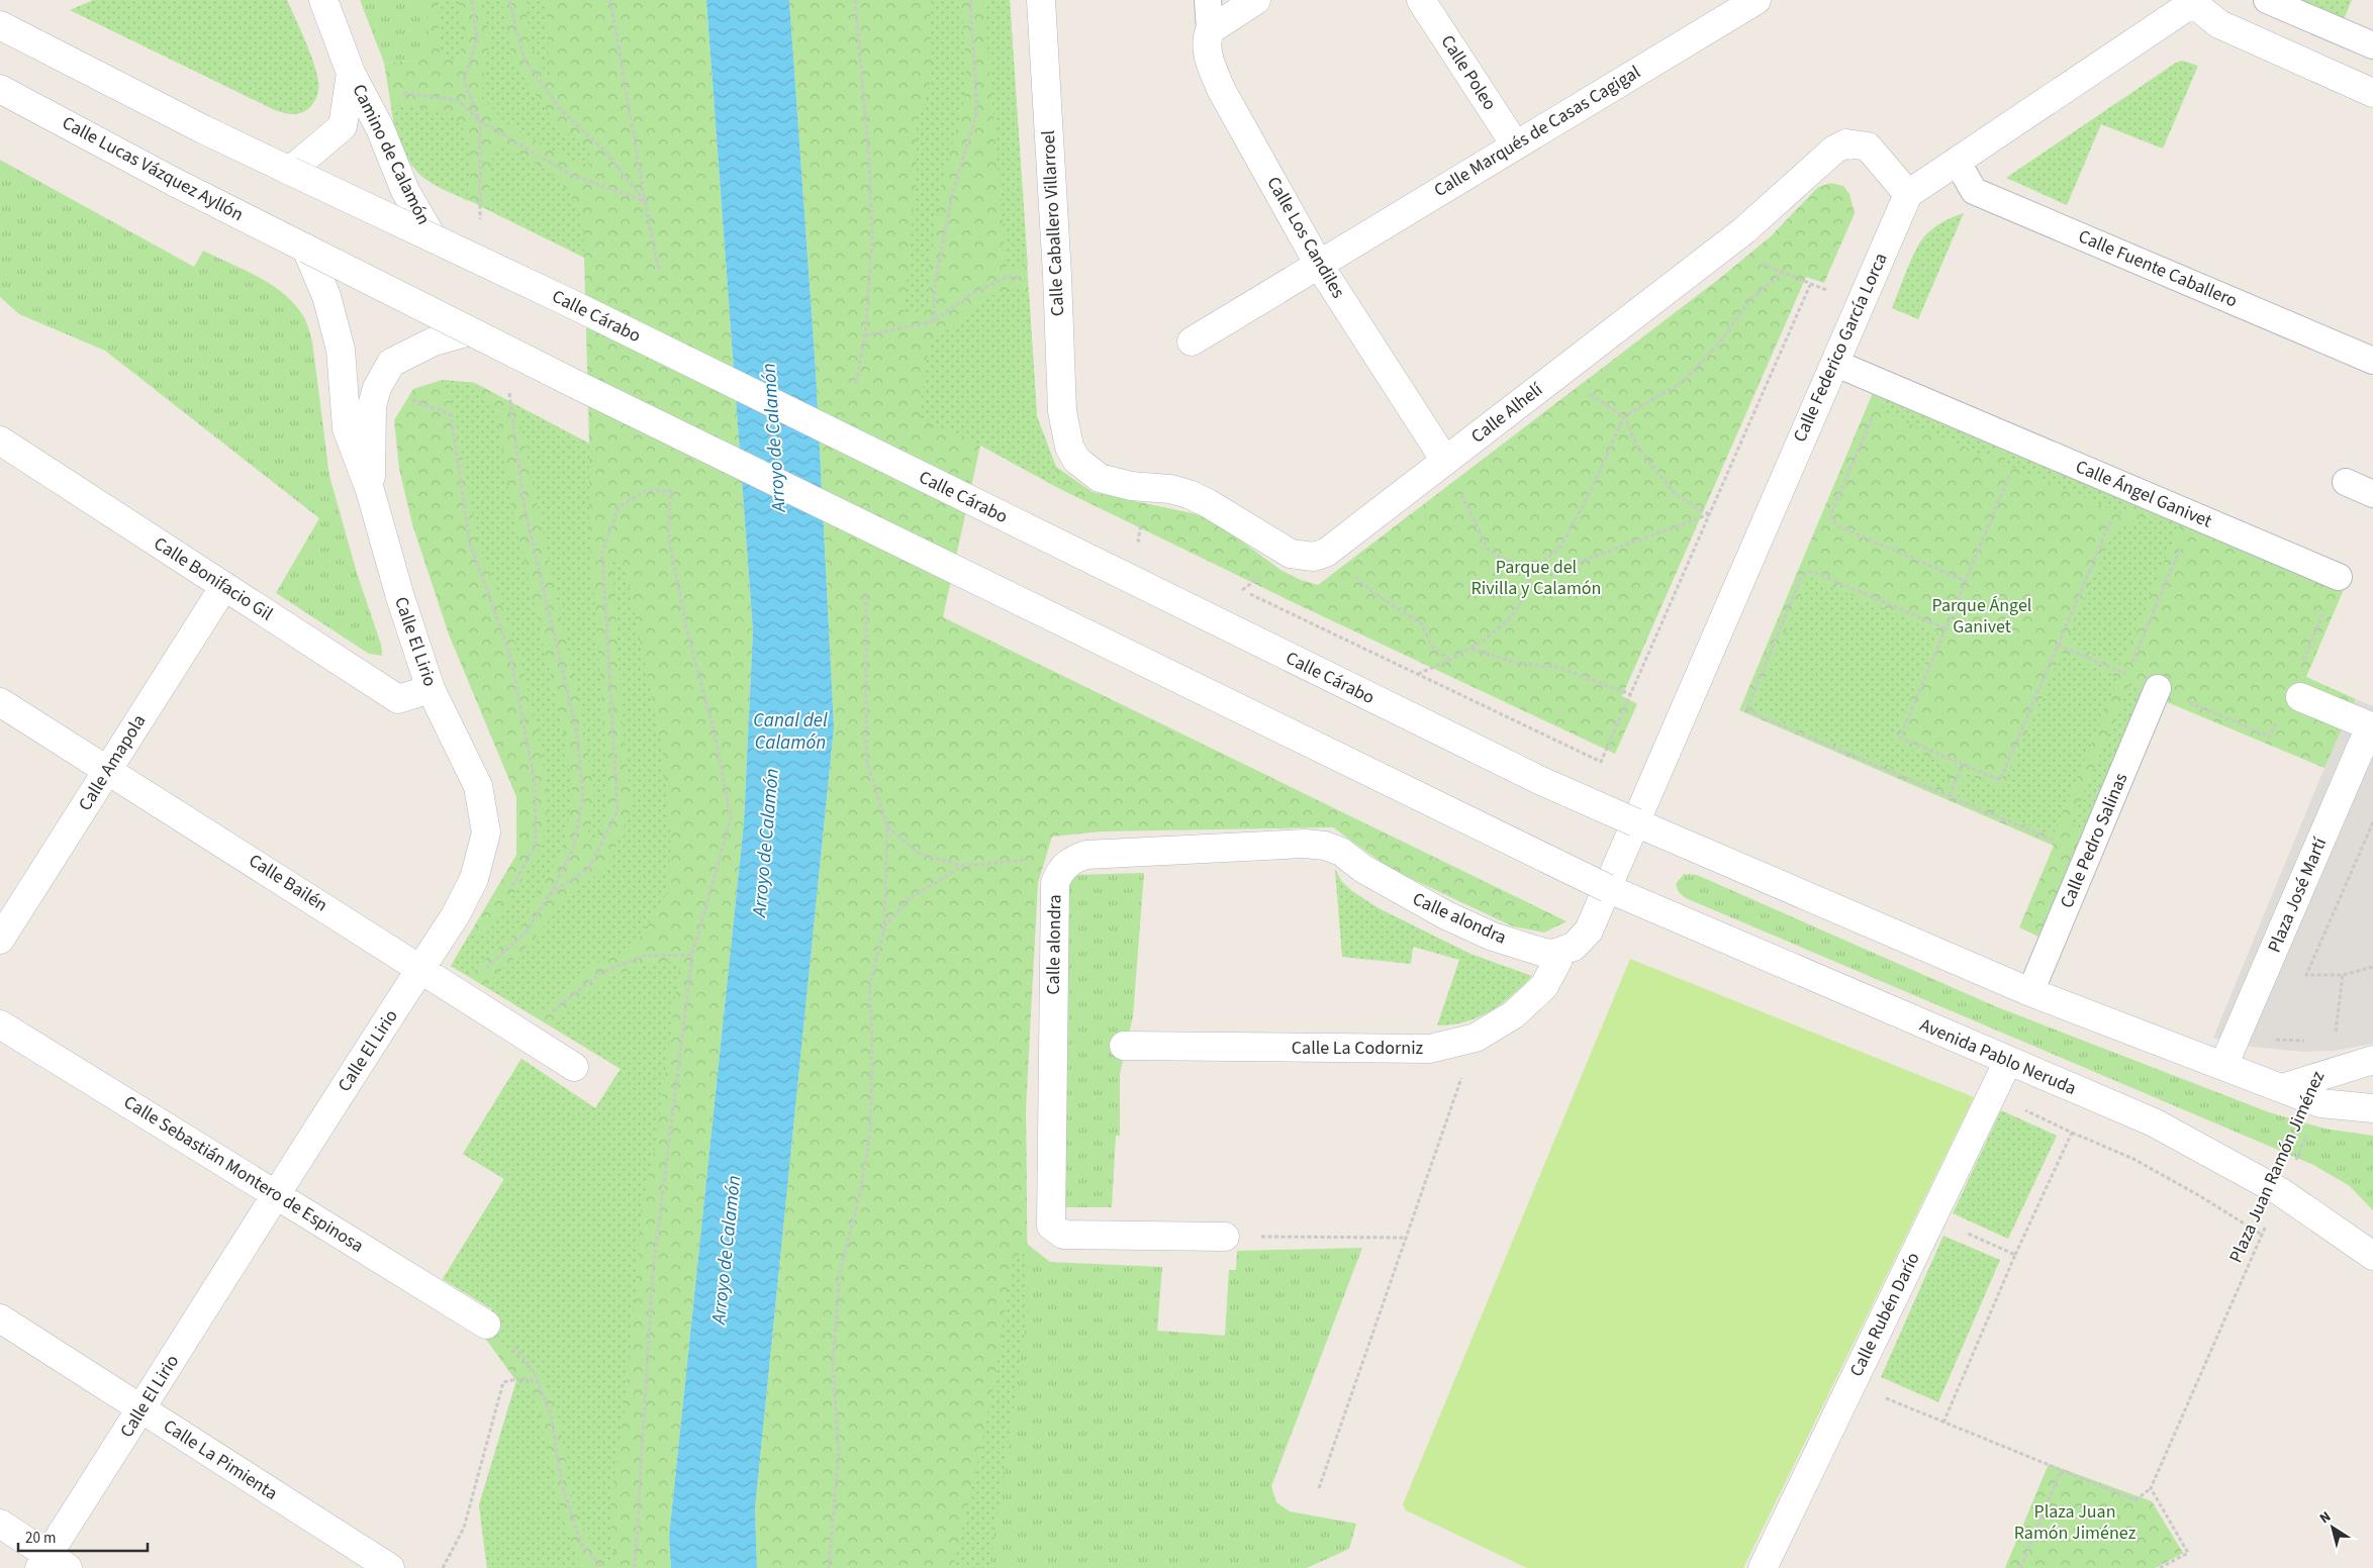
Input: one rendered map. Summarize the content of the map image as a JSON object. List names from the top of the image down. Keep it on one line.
{"streets":{"street":["Calle Poleo","Calle Marqués de Casas Cagigal","Camino de Calamón","Calle Lucas Vázquez Ayllón","Calle Caballero Villarroel","Calle Los Candiles","Calle Fuente Caballero","Calle Cárabo","Calle Federico García Lorca","Calle Alhelí","Calle Ángel Ganivet","Calle Bonifacio Gil","Calle El Lirio","Calle Amapola","Calle Pedro Salinas","Calle Bailén","Plaza José Martí","Calle alondra","Calle La Codorniz","Avenida Pablo Neruda","Calle Sebastián Montero de Espinosa","Calle Rubén Darío","Calle La Pimienta"],"path":["Plaza Juan Ramón Jiménez"]},"crossings":[["Calle Poleo","Calle Marqués de Casas Cagigal"],["Calle Marqués de Casas Cagigal","Calle Los Candiles"],["Camino de Calamón","Calle Cárabo"],["Calle Lucas Vázquez Ayllón","Calle El Lirio"],["Calle Caballero Villarroel","Calle Alhelí"],["Calle Los Candiles","Calle Alhelí"],["Calle Cárabo","Calle Federico García Lorca"],["Calle Federico García Lorca","Calle Alhelí"],["Calle Federico García Lorca","Calle Ángel Ganivet"],["Calle Federico García Lorca","Calle La Codorniz"],["Calle Federico García Lorca","Avenida Pablo Neruda"],["Calle Bonifacio Gil","Calle El Lirio"],["Calle Bonifacio Gil","Calle Amapola"],["Calle El Lirio","Calle Bailén"],["Calle El Lirio","Calle Sebastián Montero de Espinosa"],["Calle El Lirio","Calle La Pimienta"],["Calle Amapola","Calle Bailén"],["Calle alondra","Calle La Codorniz"],["Calle La Codorniz","Avenida Pablo Neruda"],["Avenida Pablo Neruda","Plaza Juan Ramón Jiménez"],["Avenida Pablo Neruda","Calle Rubén Darío"]],"water":["Arroyo de Calamón","Canal del Calamón"],"parks":["Parque del Rivilla y Calamón","Parque Ángel Ganivet","Plaza Juan Ramón Jiménez"],"scale_bar":"20 m","north":"top left"}
